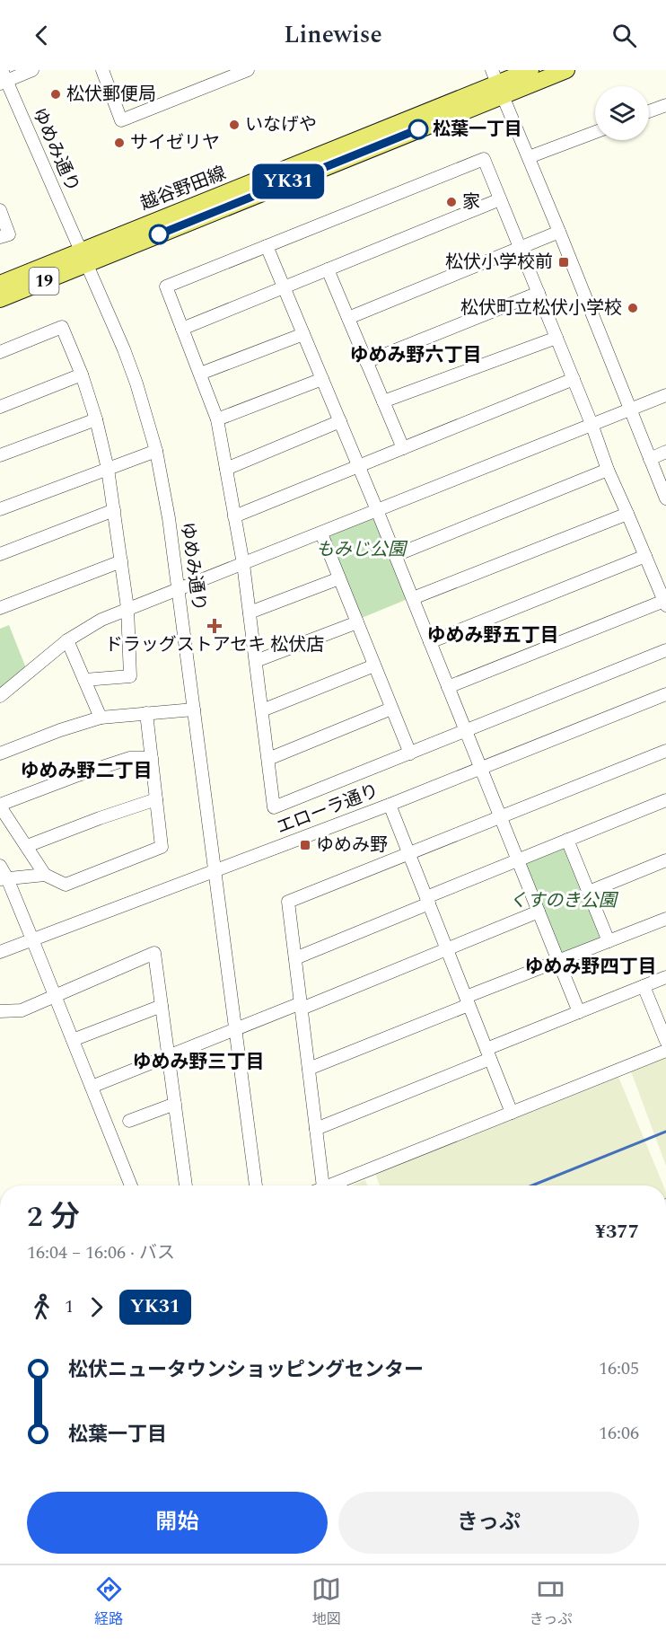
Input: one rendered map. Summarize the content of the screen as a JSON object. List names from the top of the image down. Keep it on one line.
{"streets":{"main road":["越谷野田線","19"],"street":["ゆめみ通り","エローラ通り"]},"crossings":[["ゆめみ通り","越谷野田線"],["ゆめみ通り","エローラ通り"]],"districts":["ゆめみ野六丁目","ゆめみ野五丁目","ゆめみ野二丁目","ゆめみ野四丁目","ゆめみ野三丁目"],"parks":["もみじ公園","くすのき公園"],"places":{"other":["松伏郵便局","いなげや","松葉一丁目","サイゼリヤ","家","松伏町立松伏小学校"],"transit":["松伏小学校前","ゆめみ野"],"health":["ドラッグストアセキ 松伏店"]},"lines":["bus line YK31"],"page":{"header":"Linewise","on_map":"YK31","heading":["2 分","16:04 – 16:06 · バス","¥377"],"legs":["1","YK31"],"list":[{"name":"松伏ニュータウンショッピングセンター","value":"16:05"},{"name":"松葉一丁目","value":"16:06"}],"buttons":["開始","きっぷ"],"tabs":["経路","地図","きっぷ"]}}
